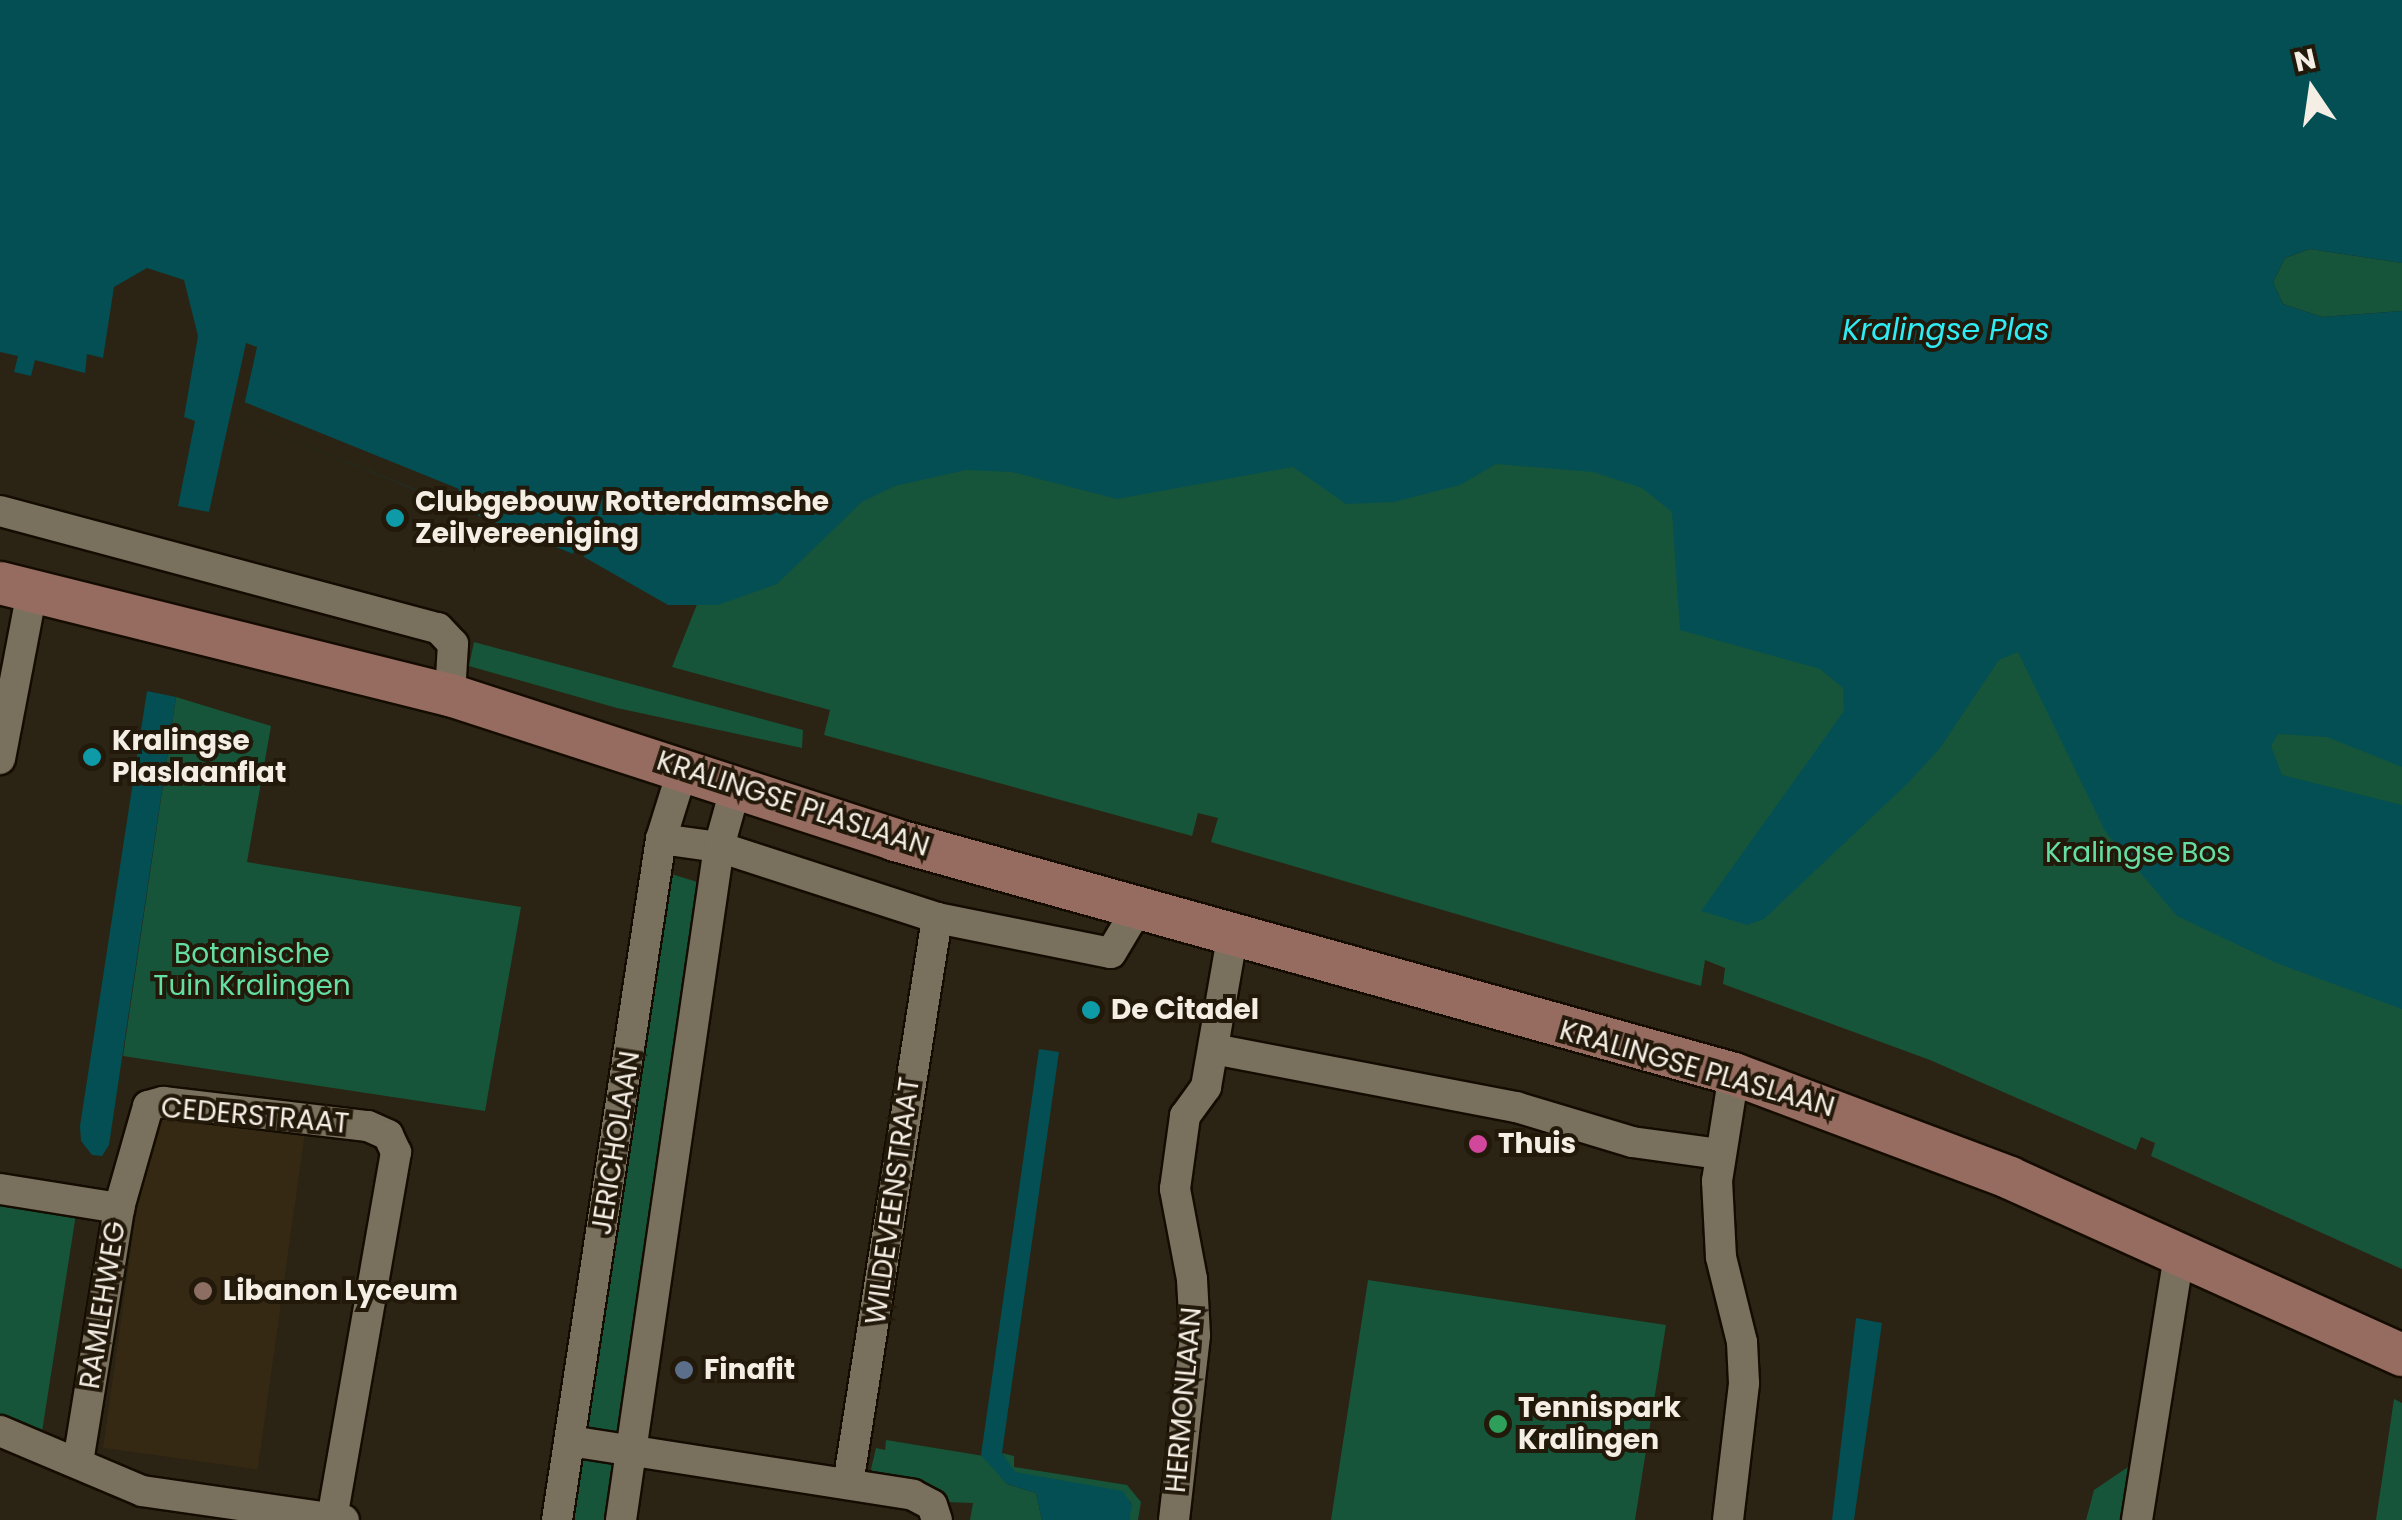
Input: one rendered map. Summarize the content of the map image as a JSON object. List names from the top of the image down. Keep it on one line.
{"streets":{"main road":["KRALINGSE PLASLAAN"],"street":["CEDERSTRAAT","JERICHOLAAN","WILDEVEENSTRAAT","RAMLEHWEG","HERMONLAAN"]},"crossings":[["KRALINGSE PLASLAAN","JERICHOLAAN"],["KRALINGSE PLASLAAN","HERMONLAAN"],["CEDERSTRAAT","RAMLEHWEG"]],"water":["Kralingse Plas"],"parks":["Kralingse Bos","Botanische Tuin Kralingen"],"places":["Clubgebouw Rotterdamsche Zeilvereeniging","Kralingse Plaslaanflat","De Citadel","Thuis","Libanon Lyceum","Finafit","Tennispark Kralingen"],"north":"top"}
